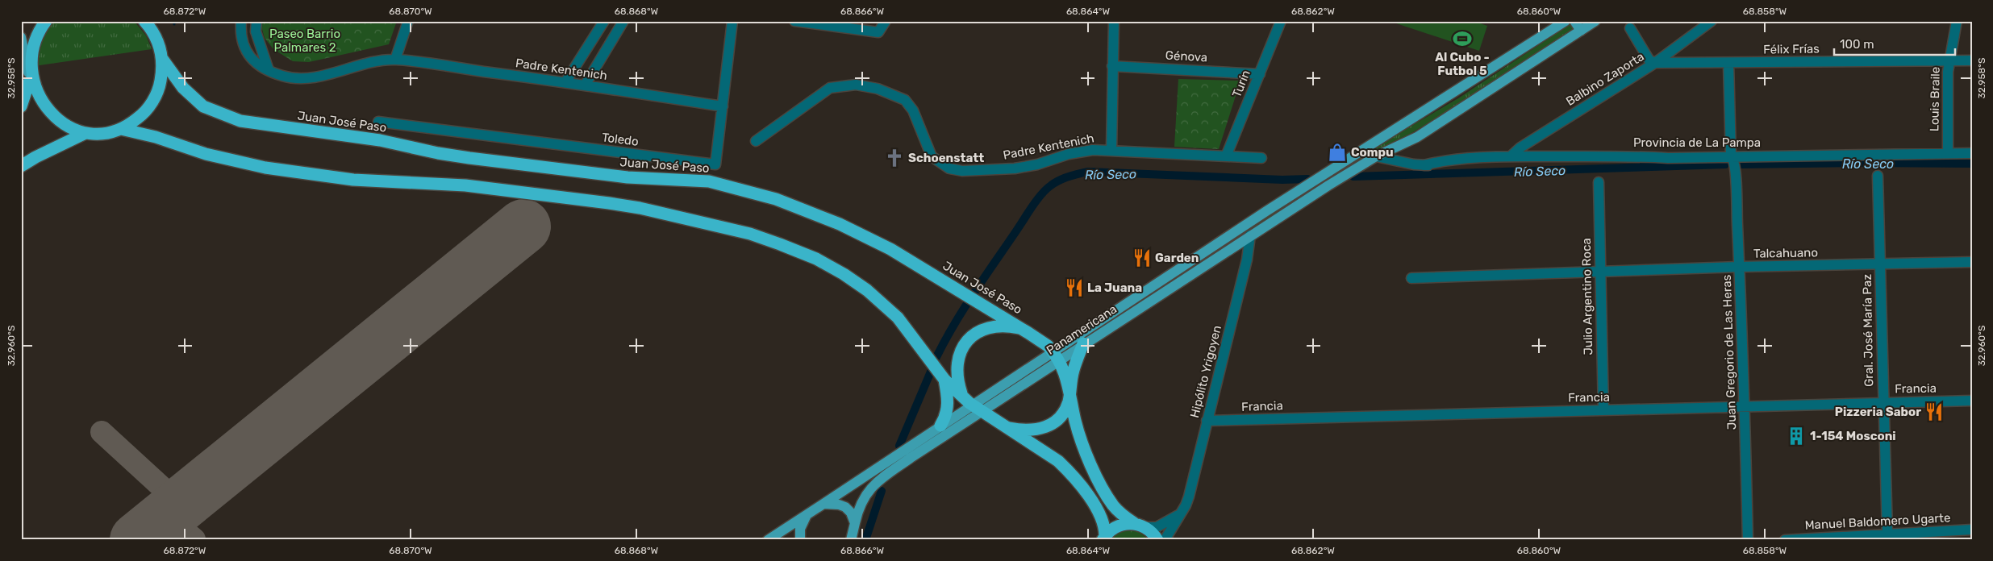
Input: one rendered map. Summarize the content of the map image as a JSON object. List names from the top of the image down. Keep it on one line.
{"streets":{"highway":["Juan José Paso"],"main road":["Panamericana"],"street":["Félix Frías","Génova","Padre Kentenich","Balbino Zaporta","Turín","Louis Braile","Toledo","Provincia de La Pampa","Talcahuano","Julio Argentino Roca","Gral. José María Paz","Juan Gregorio de Las Heras","Hipólito Yrigoyen","Francia","Manuel Baldomero Ugarte"]},"crossings":[["Félix Frías","Balbino Zaporta"],["Félix Frías","Louis Braile"],["Félix Frías","Juan Gregorio de Las Heras"],["Génova","Turín"],["Padre Kentenich","Turín"],["Padre Kentenich","Toledo"],["Balbino Zaporta","Provincia de La Pampa"],["Louis Braile","Provincia de La Pampa"],["Juan José Paso","Panamericana"],["Provincia de La Pampa","Juan Gregorio de Las Heras"],["Talcahuano","Julio Argentino Roca"],["Talcahuano","Gral. José María Paz"],["Talcahuano","Juan Gregorio de Las Heras"],["Julio Argentino Roca","Francia"],["Panamericana","Hipólito Yrigoyen"],["Gral. José María Paz","Francia"],["Gral. José María Paz","Manuel Baldomero Ugarte"],["Juan Gregorio de Las Heras","Francia"],["Hipólito Yrigoyen","Francia"]],"water":["Río Seco"],"parks":["Paseo Barrio Palmares 2"],"places":{"sports":["Al Cubo - Futbol 5"],"shop":["Compu"],"church":["Schoenstatt"],"restaurant":["Garden","La Juana","Pizzeria Sabor"],"building":["1-154 Mosconi"]},"scale_bar":"100 m","coordinates":["68.872°W","68.870°W","68.868°W","68.866°W","68.864°W","68.862°W","68.860°W","68.858°W","32.958°S","32.960°S"]}
